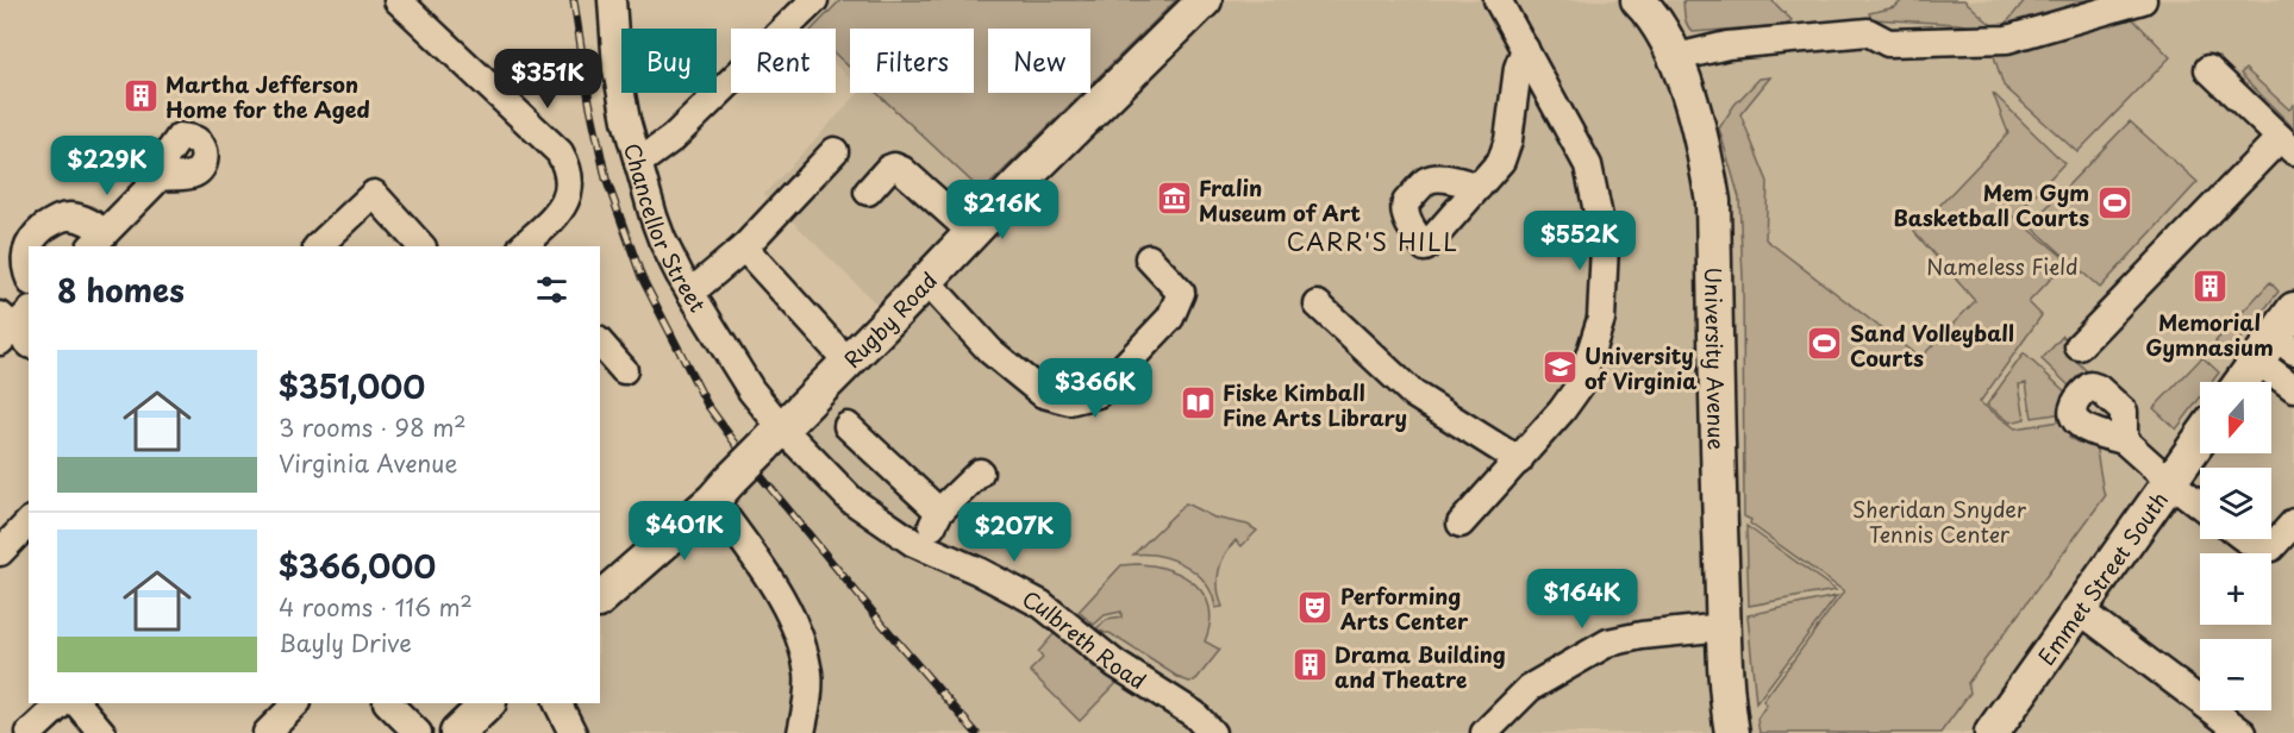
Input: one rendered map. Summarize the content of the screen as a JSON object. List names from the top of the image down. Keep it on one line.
{"streets":{"main road":["Rugby Road","University Avenue","Emmet Street South"],"street":["Chancellor Street","Culbreth Road"]},"crossings":[["Chancellor Street","Rugby Road"],["Chancellor Street","Culbreth Road"],["Rugby Road","Culbreth Road"]],"districts":["CARR'S HILL"],"parks":["Nameless Field","Sheridan Snyder Tennis Center"],"places":{"building":["Martha Jefferson Home for the Aged","Memorial Gymnasium","Drama Building and Theatre"],"museum":["Fralin Museum of Art"],"sports":["Mem Gym Basketball Courts","Sand Volleyball Courts"],"school or university":["University of Virginia"],"library":["Fiske Kimball Fine Arts Library"],"theatre":["Performing Arts Center"]},"north":"bottom","page":{"chip":["Buy","Rent","Filters","New"],"price":["$351K","$229K","$216K","$552K","$366K","$401K","$207K","$164K"],"heading":"8 homes","list":[{"name":"$351,000","note":"3 rooms · 98 m² · Virginia Avenue"},{"name":"$366,000","note":"4 rooms · 116 m² · Bayly Drive"}],"map_buttons":["+","−"]}}
